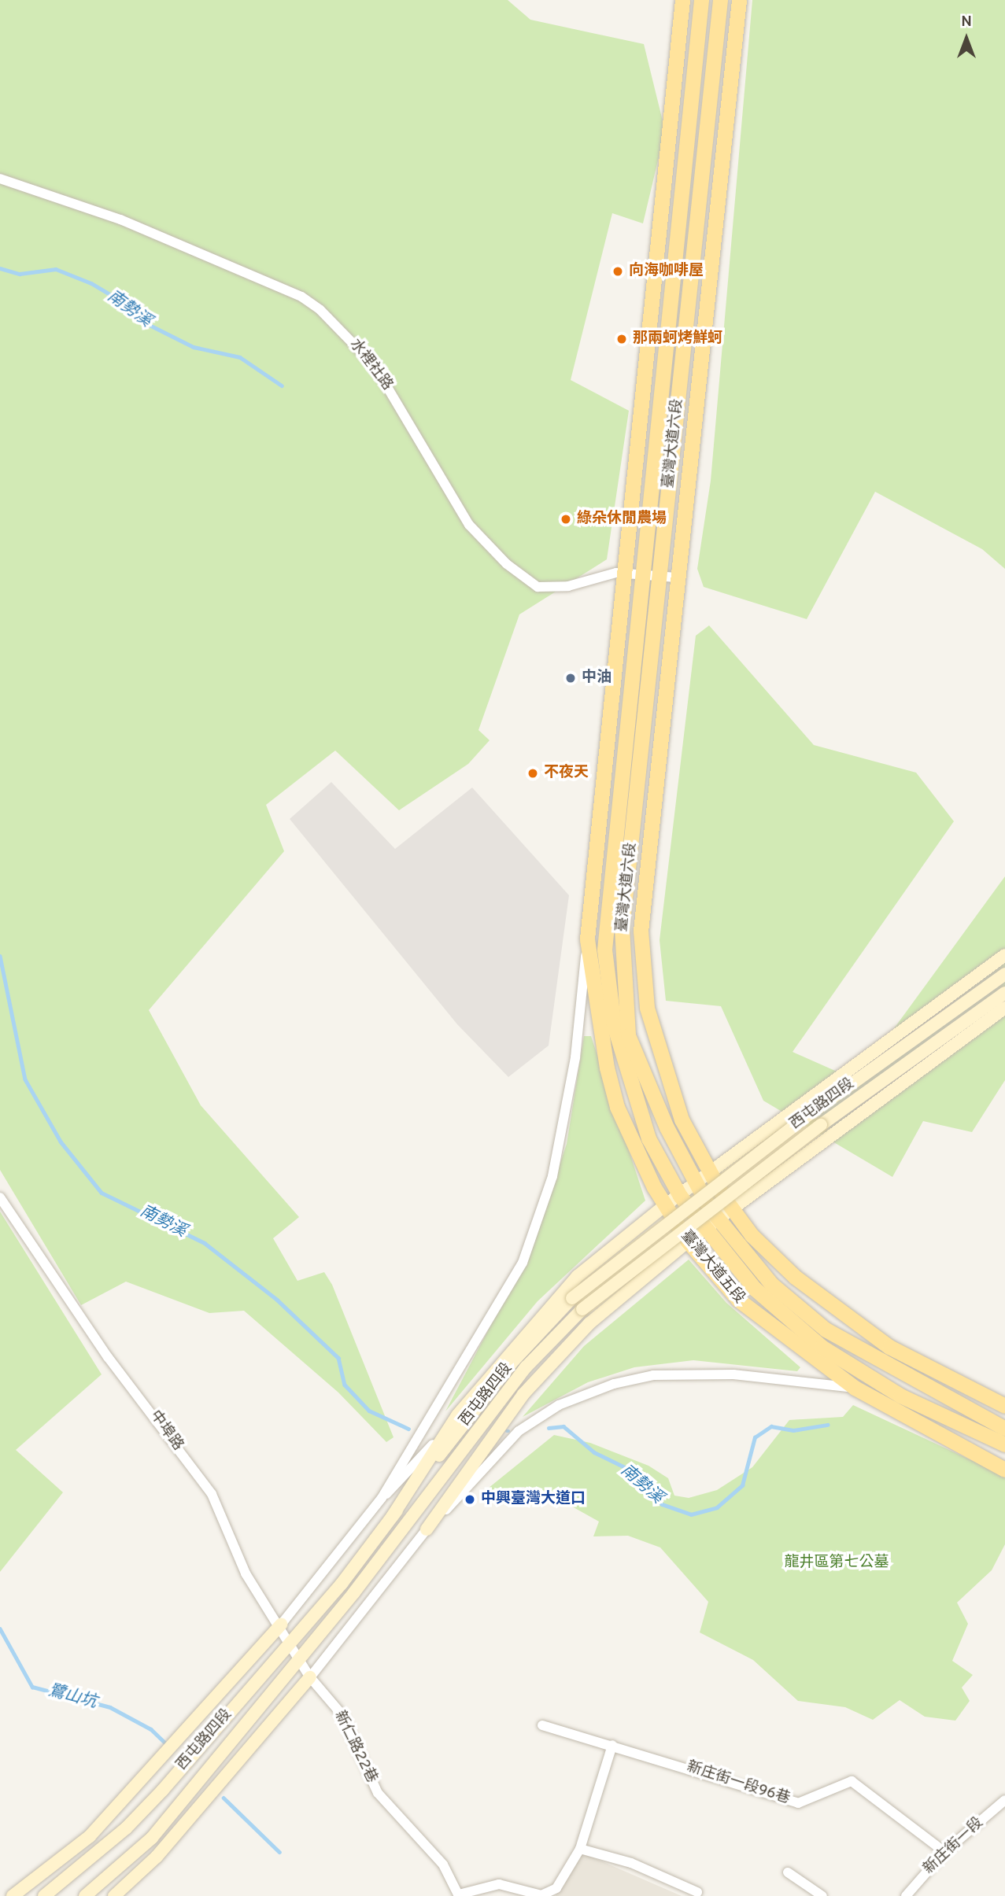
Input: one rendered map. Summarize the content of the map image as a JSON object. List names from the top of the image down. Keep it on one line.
{"streets":{"main road":["臺灣大道六段","臺灣大道五段"],"street":["水裡社路","西屯路四段","中埠路","新仁路22巷","新庄街一段96巷","新庄街一段"]},"crossings":[["水裡社路","臺灣大道六段"],["臺灣大道六段","西屯路四段"],["臺灣大道六段","臺灣大道五段"],["西屯路四段","臺灣大道五段"],["西屯路四段","中埠路"],["西屯路四段","新仁路22巷"],["中埠路","新仁路22巷"],["新庄街一段96巷","新庄街一段"]],"water":["南勢溪","鷺山坑"],"parks":["龍井區第七公墓"],"places":["向海咖啡屋","那兩蚵烤鮮蚵","綠朵休閒農場","中油","不夜天","中興臺灣大道口"],"north":"top"}
